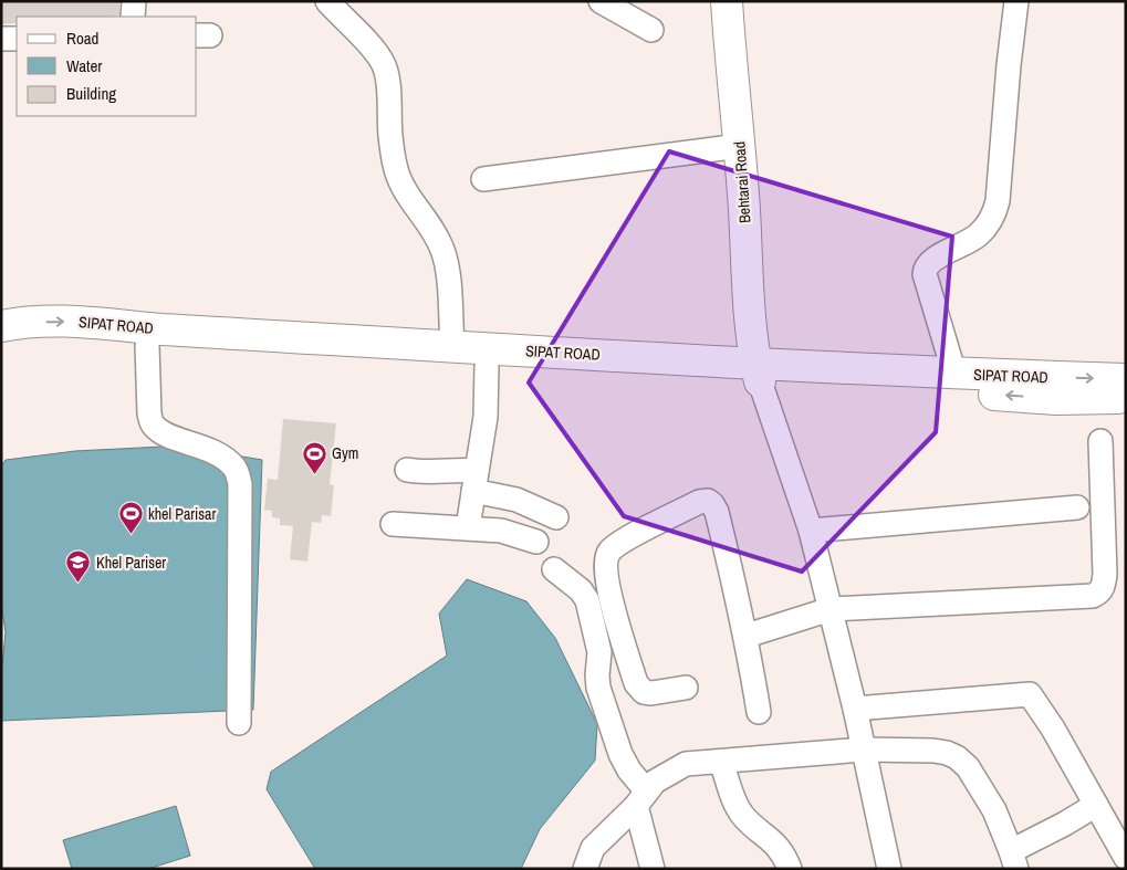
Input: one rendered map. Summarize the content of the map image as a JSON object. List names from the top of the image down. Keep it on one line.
{"streets":{"main road":["Behtarai Road","SIPAT ROAD"]},"crossings":[["Behtarai Road","SIPAT ROAD"]],"places":{"sports":["Gym","khel Parisar"],"school or university":["Khel Pariser"]},"legend":["Road","Water","Building"]}
